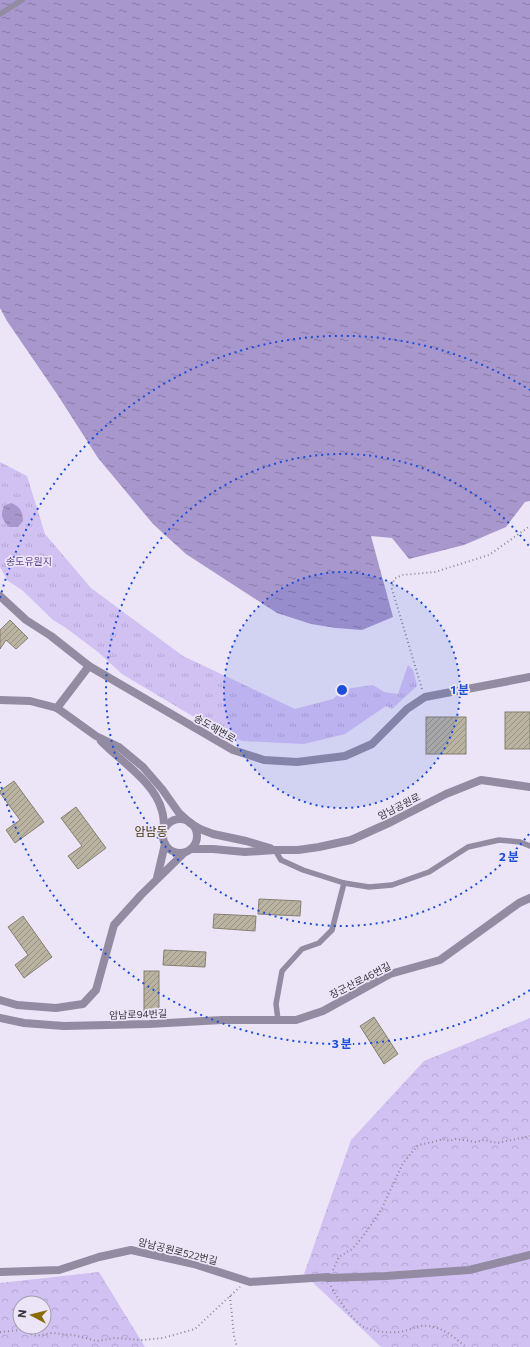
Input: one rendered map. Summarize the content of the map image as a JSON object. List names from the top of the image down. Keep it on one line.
{"streets":{"street":["송도해변로","암남공원로","장군산로46번길","암남로94번길","암남공원로522번길"]},"crossings":[["장군산로46번길","암남로94번길"]],"districts":["암남동"],"parks":["송도유원지"],"north":"left","rings":["1 분","2 분","3 분"]}
